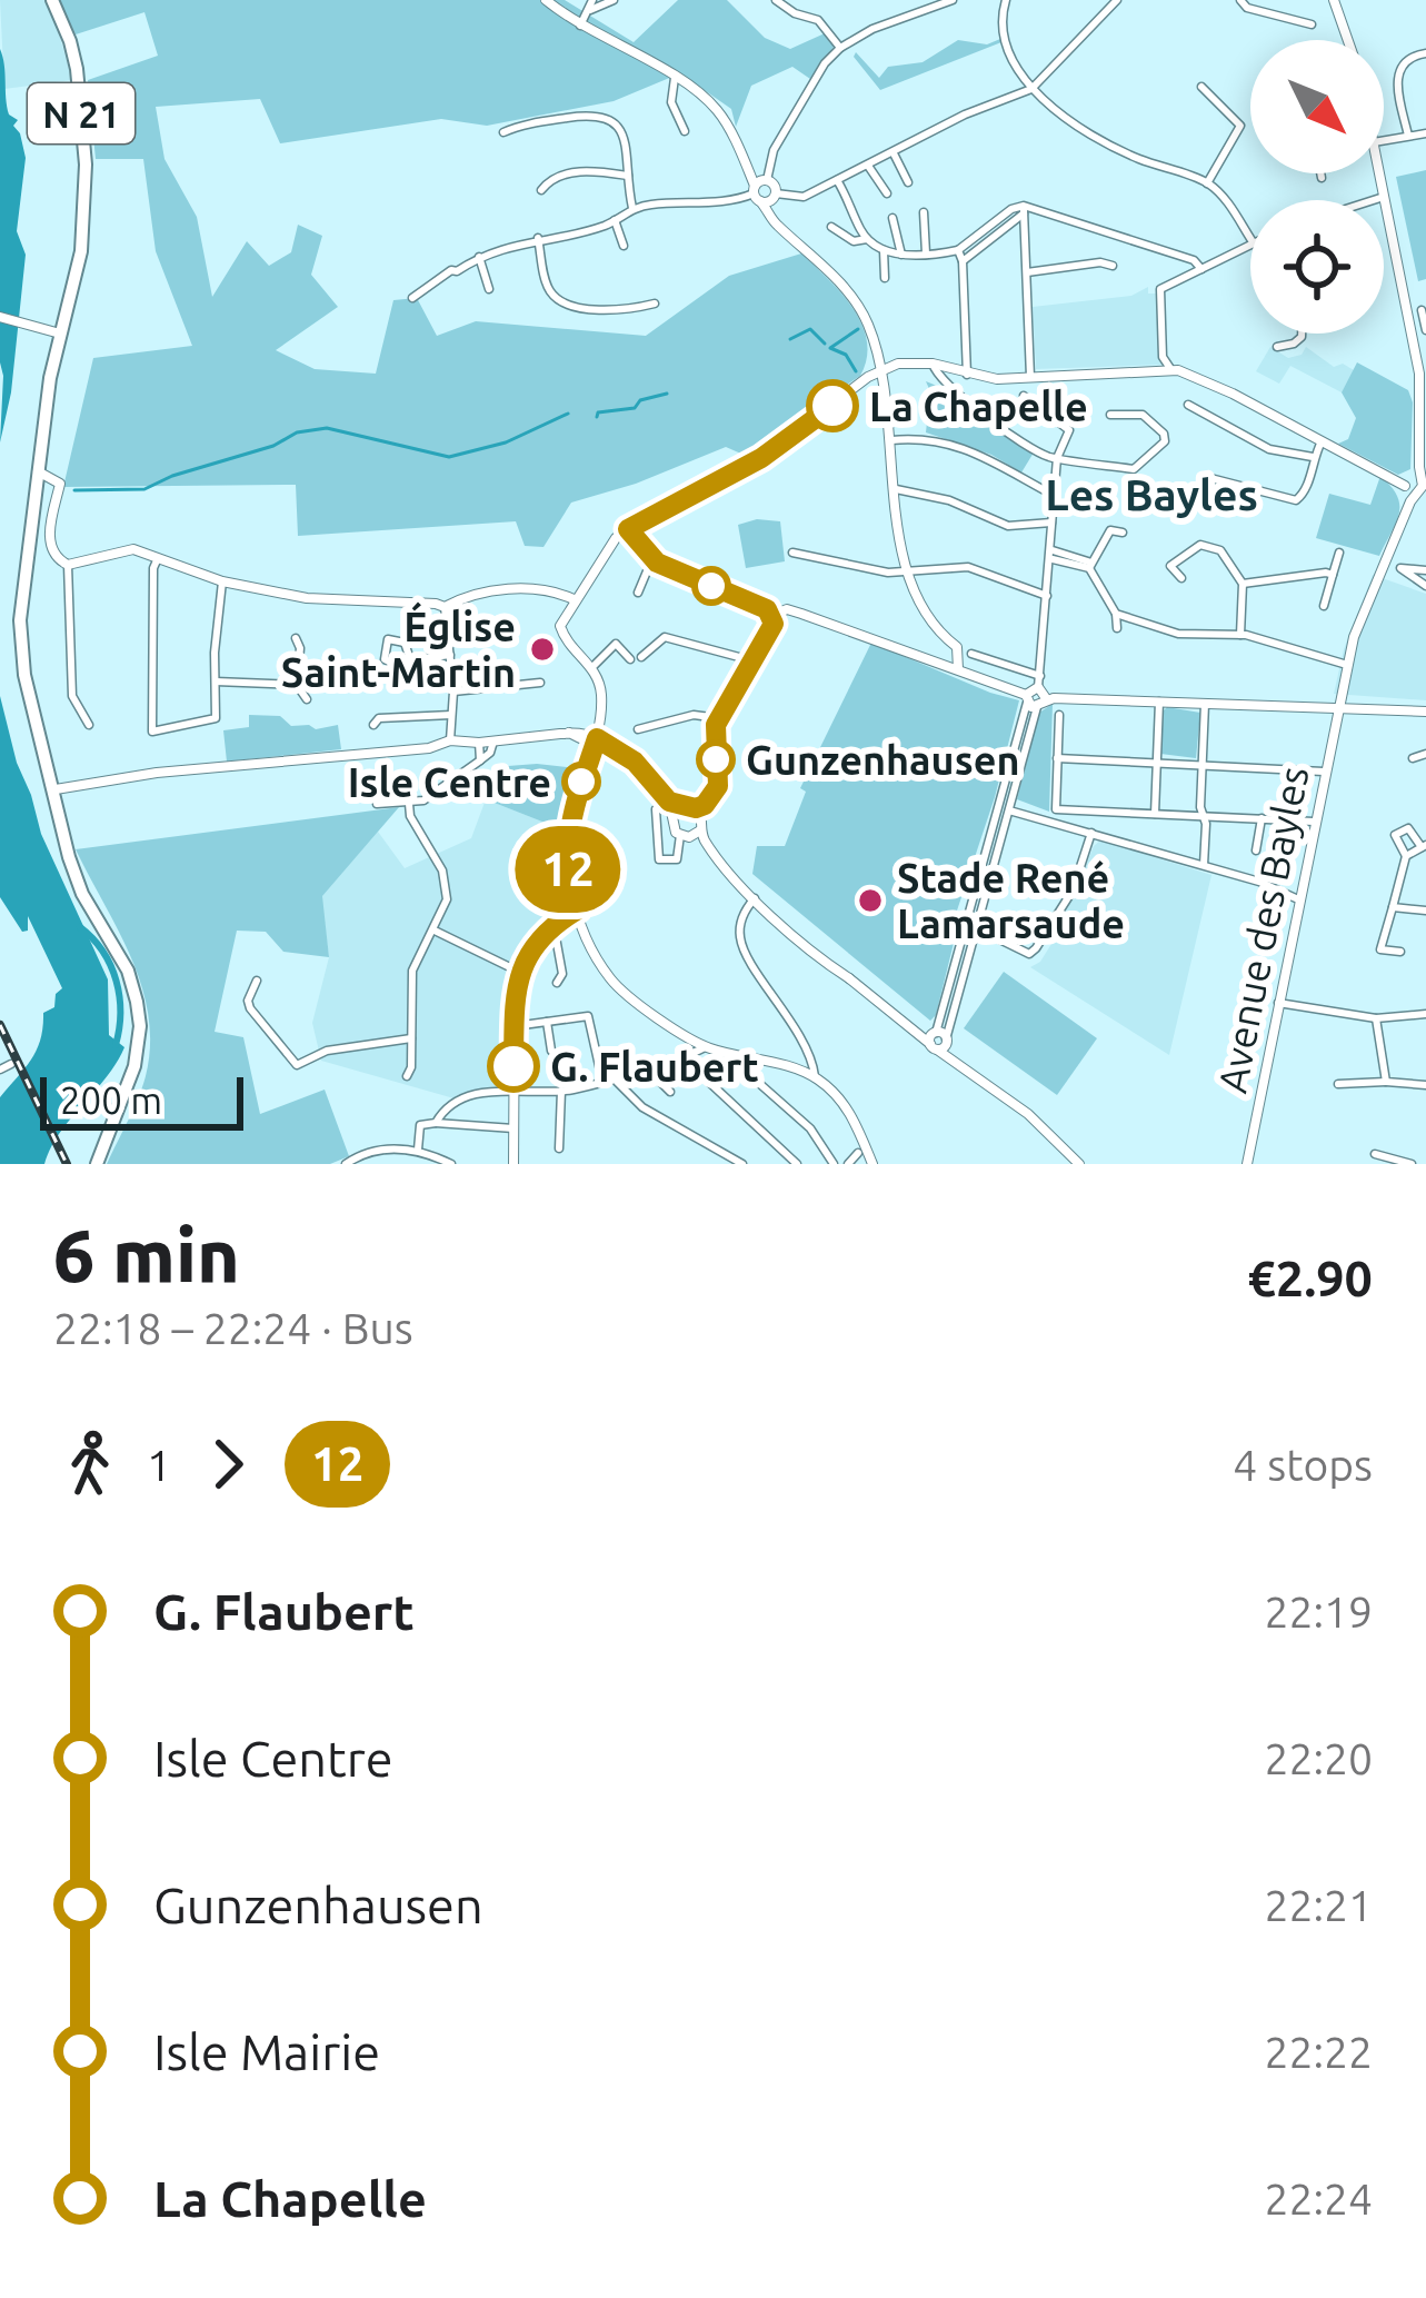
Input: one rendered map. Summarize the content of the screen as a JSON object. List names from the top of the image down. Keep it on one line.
{"streets":{"main road":["N 21","Avenue des Bayles"]},"districts":["Les Bayles"],"places":["La Chapelle","Église Saint-Martin","Gunzenhausen","Isle Centre","Stade René Lamarsaude","G. Flaubert"],"lines":["bus line 12"],"scale_bar":"200 m","north":"bottom right","page":{"on_map":"12","scale":"200 m","heading":["6 min","22:18 – 22:24 · Bus","€2.90"],"legs":["1","12","4 stops"],"list":[{"name":"G. Flaubert","value":"22:19"},{"name":"Isle Centre","value":"22:20"},{"name":"Gunzenhausen","value":"22:21"},{"name":"Isle Mairie","value":"22:22"},{"name":"La Chapelle","value":"22:24"}]}}
